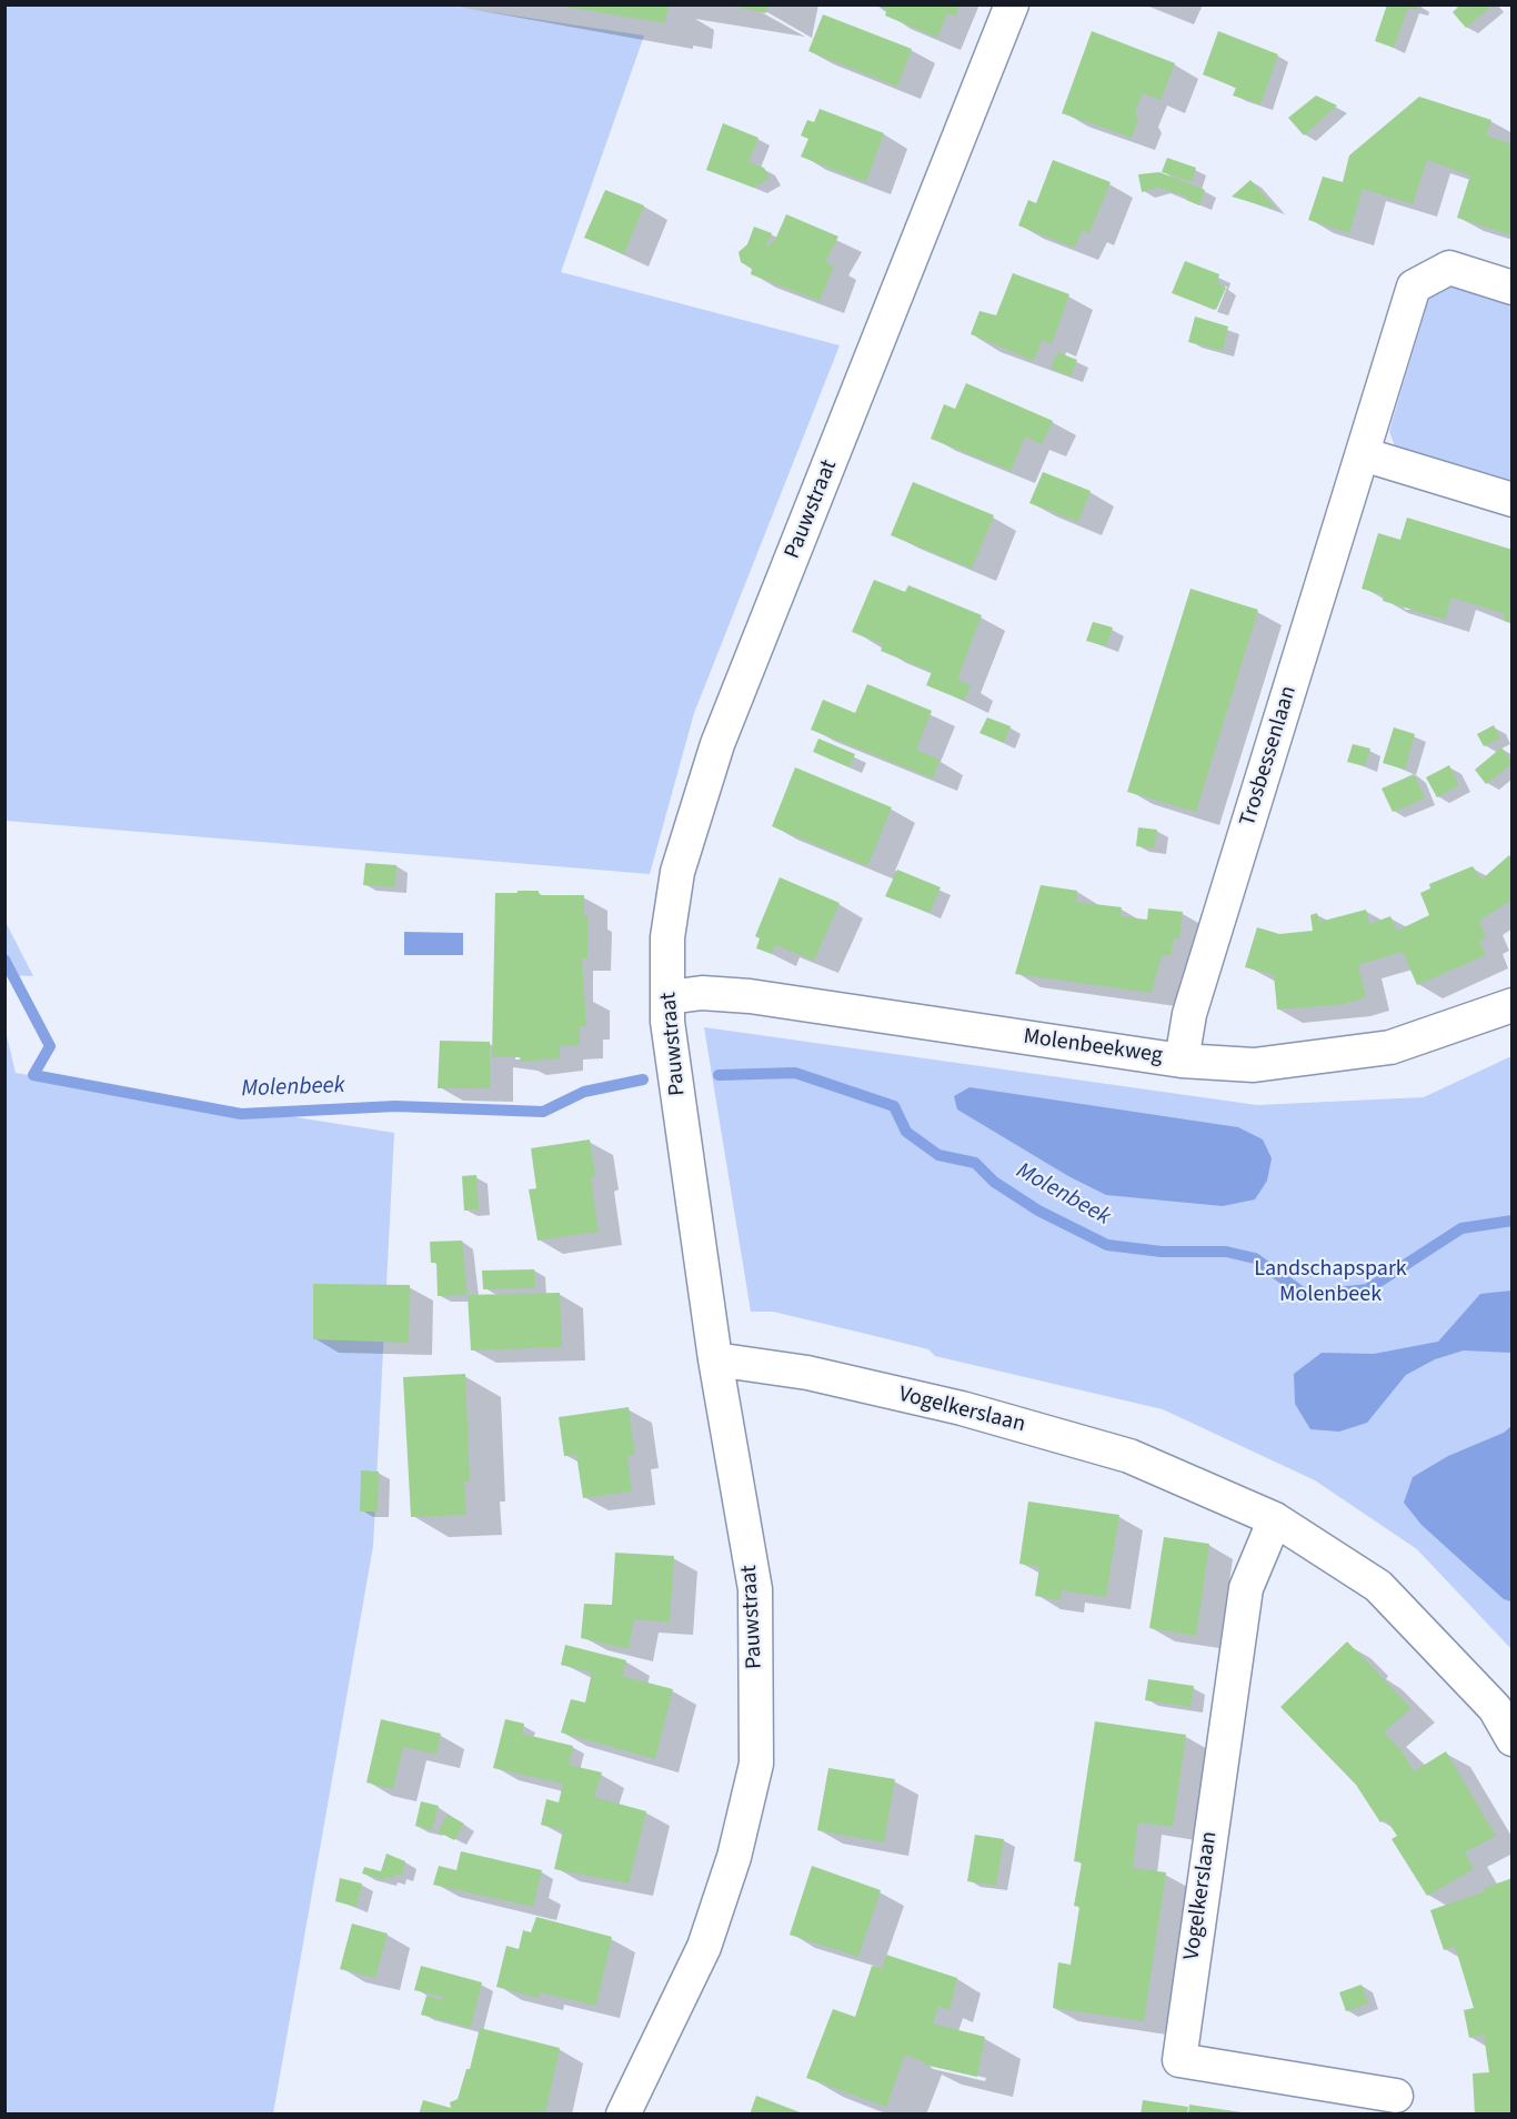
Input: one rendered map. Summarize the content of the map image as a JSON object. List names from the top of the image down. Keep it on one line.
{"streets":{"street":["Pauwstraat","Trosbessenlaan","Molenbeekweg","Vogelkerslaan"]},"crossings":[["Pauwstraat","Molenbeekweg"],["Pauwstraat","Vogelkerslaan"],["Trosbessenlaan","Molenbeekweg"]],"water":["Molenbeek"],"parks":["Landschapspark Molenbeek"]}
